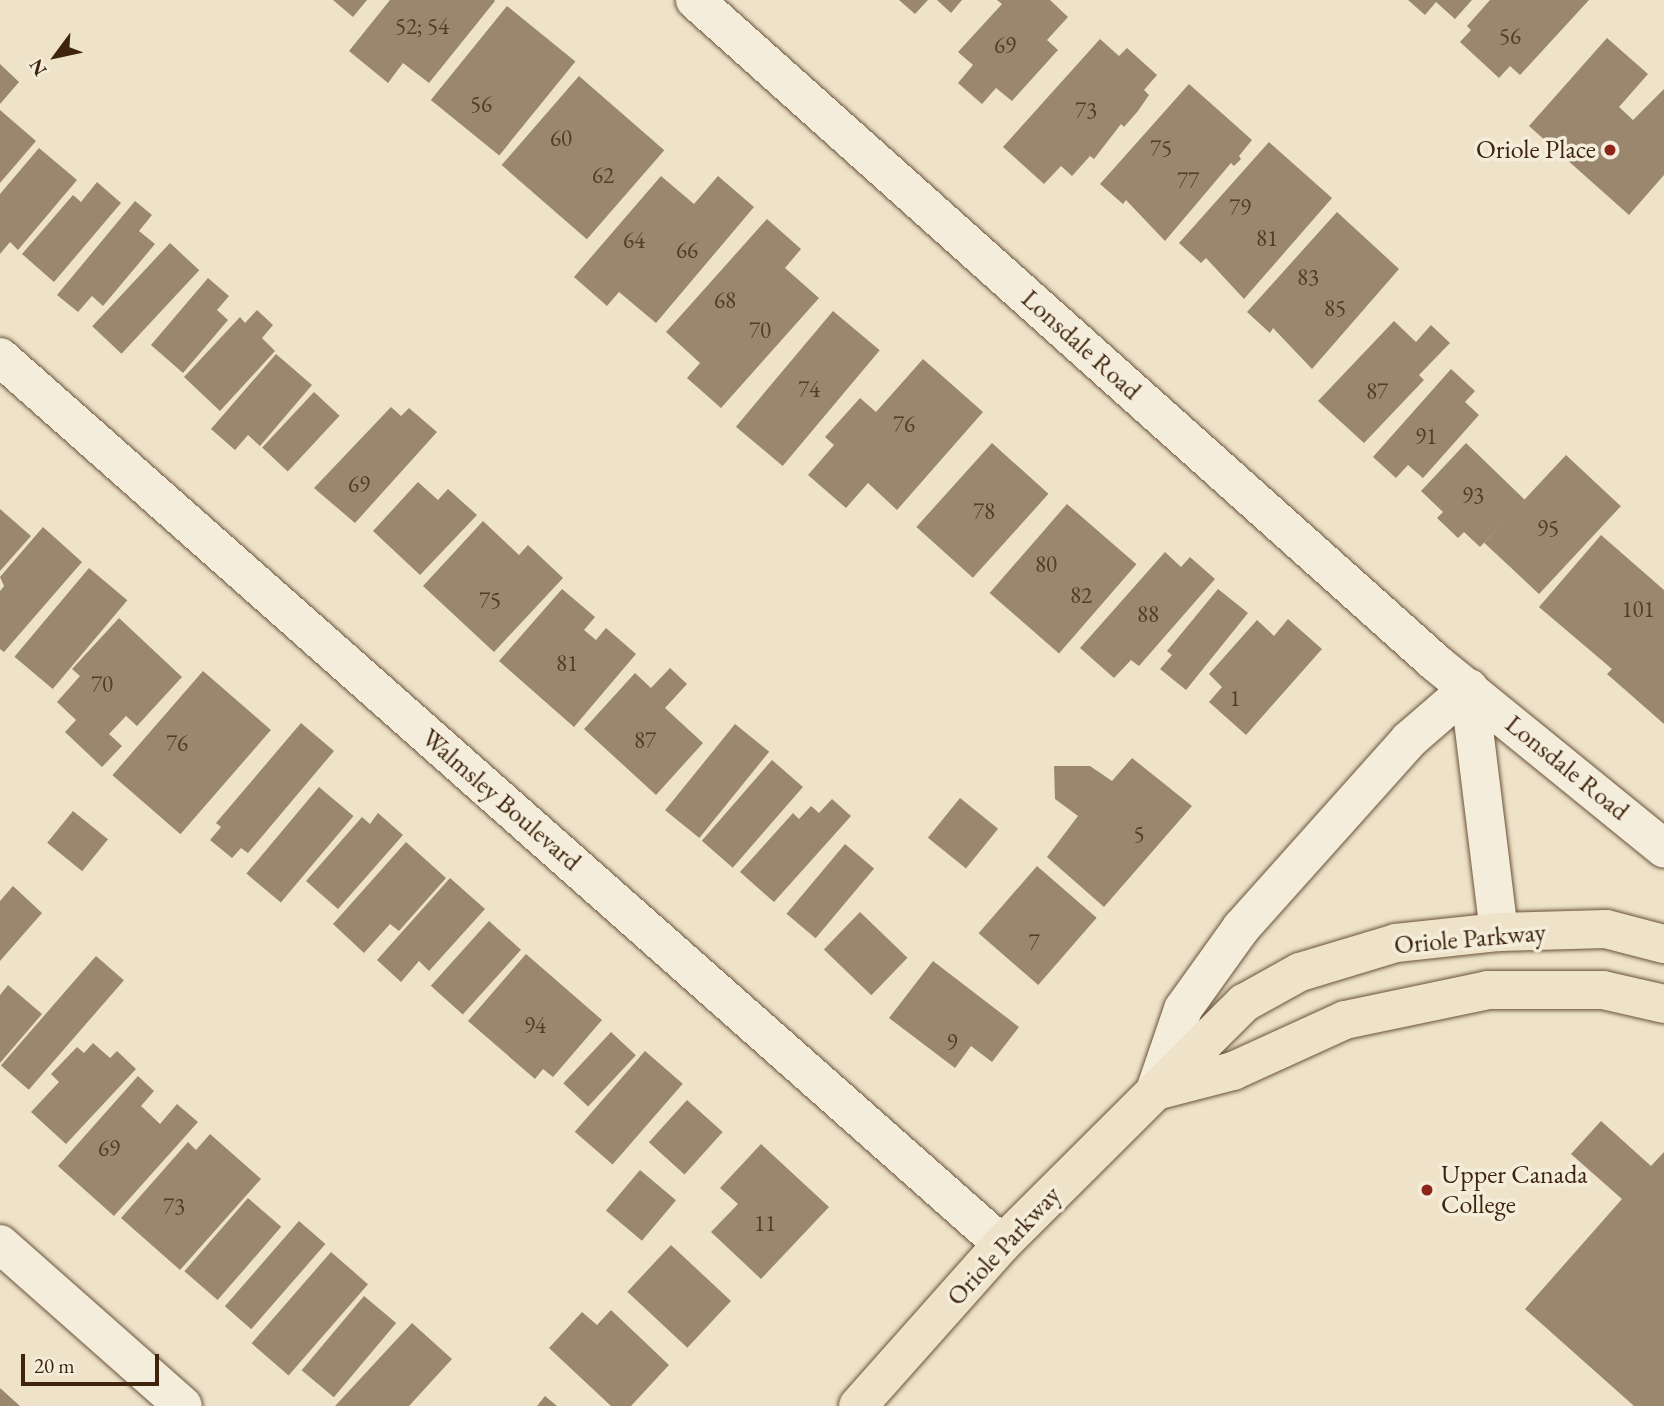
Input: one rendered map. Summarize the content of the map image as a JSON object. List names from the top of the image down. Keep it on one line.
{"streets":{"main road":["Oriole Parkway"],"street":["Lonsdale Road","Walmsley Boulevard"]},"crossings":[["Lonsdale Road","Oriole Parkway"],["Walmsley Boulevard","Oriole Parkway"]],"places":["Oriole Place","Upper Canada College"],"house_numbers":["52; 54","56","69","56","73","60","75","62","77","79","81","64","66","83","68","85","70","74","87","76","91","69","93","78","95","80","82","75","101","88","81","70","1","87","76","5","7","94","9","69","73","11"],"scale_bar":"20 m","north":"bottom left"}
